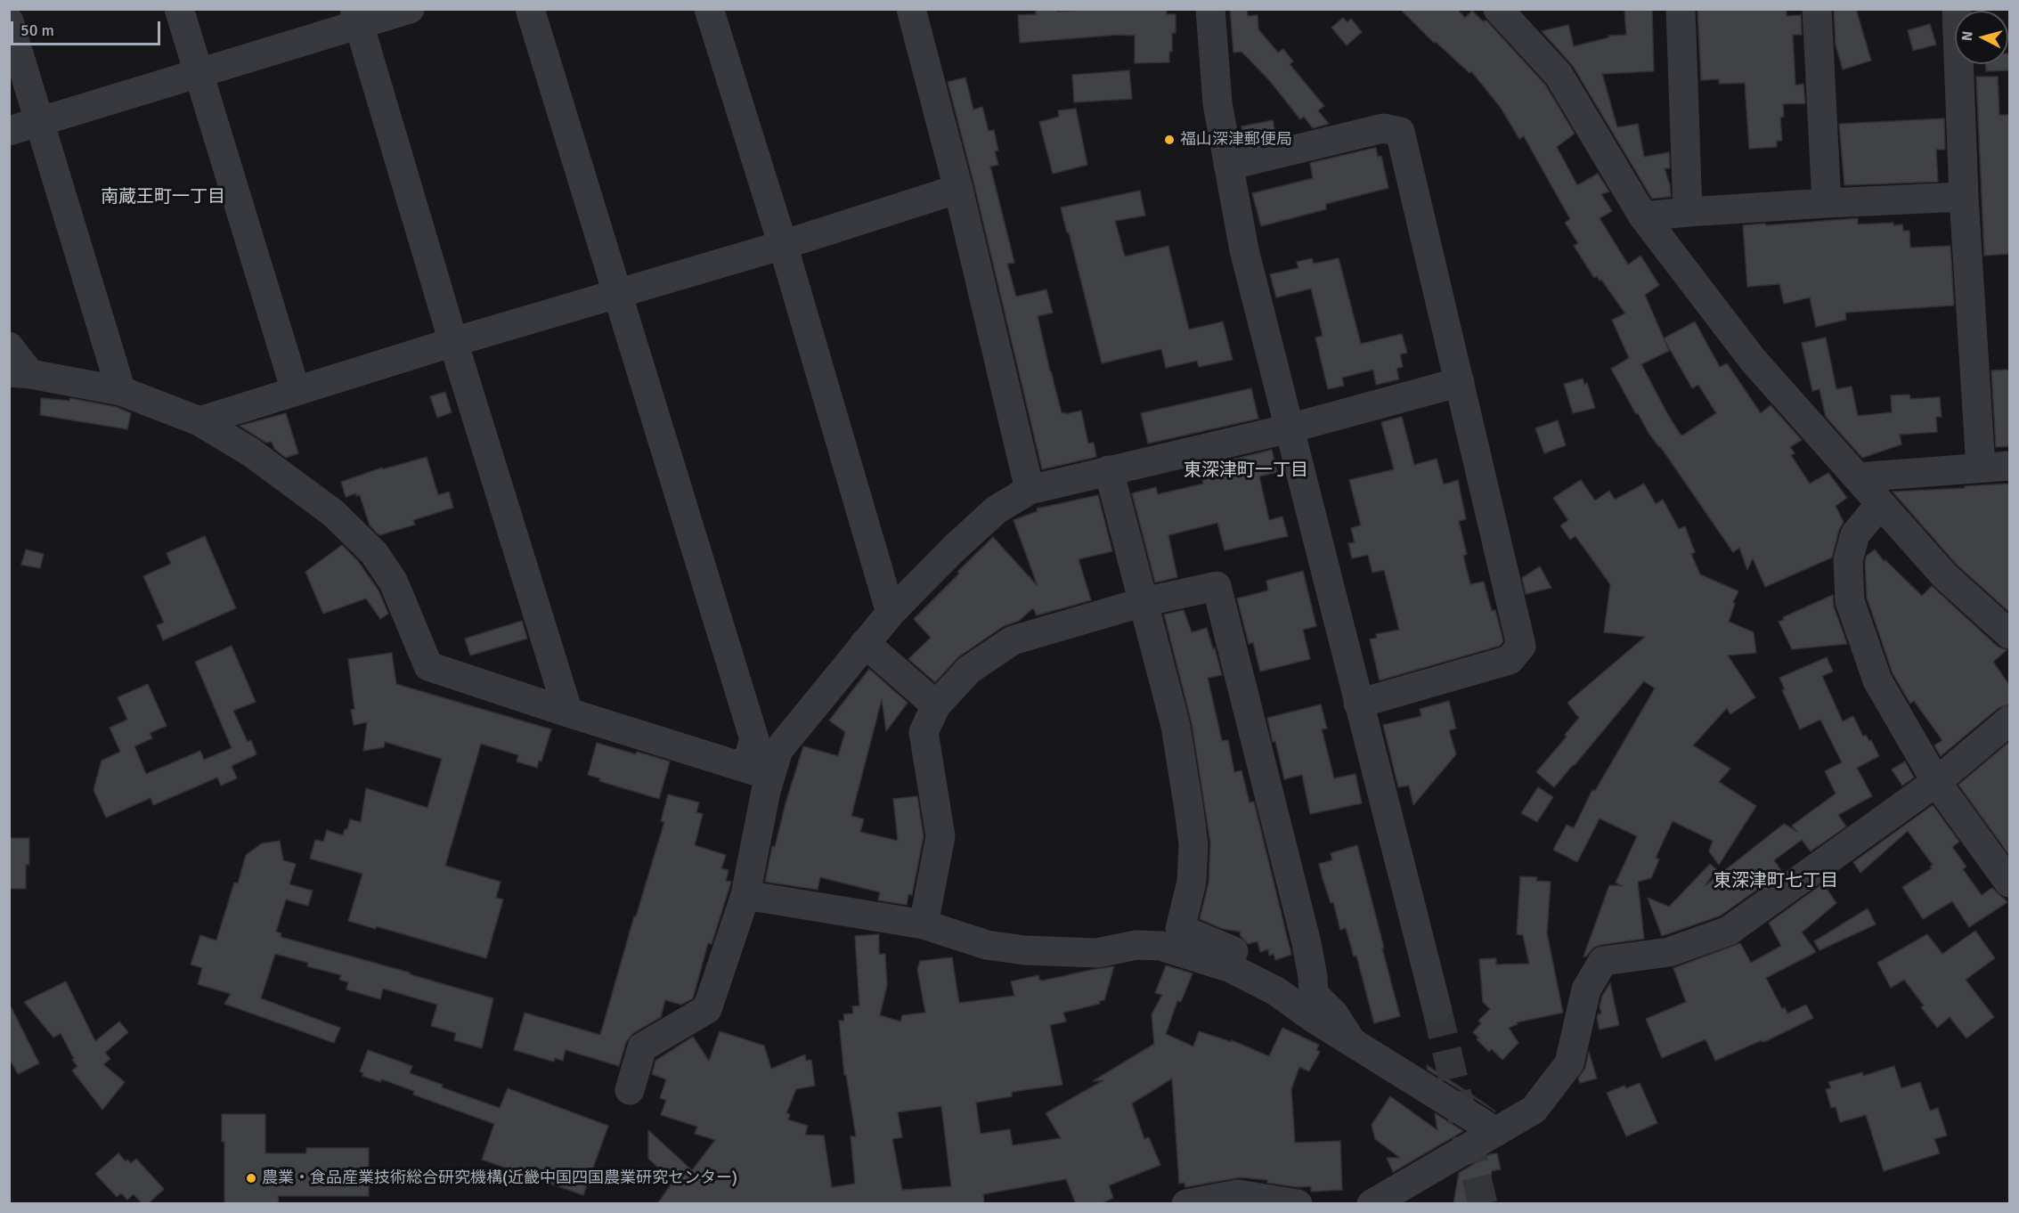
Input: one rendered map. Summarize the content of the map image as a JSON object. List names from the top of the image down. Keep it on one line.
{"districts":["南蔵王町一丁目","東深津町一丁目","東深津町七丁目"],"places":["福山深津郵便局","農業・食品産業技術総合研究機構(近畿中国四国農業研究センター)"],"scale_bar":"50 m","north":"left"}
